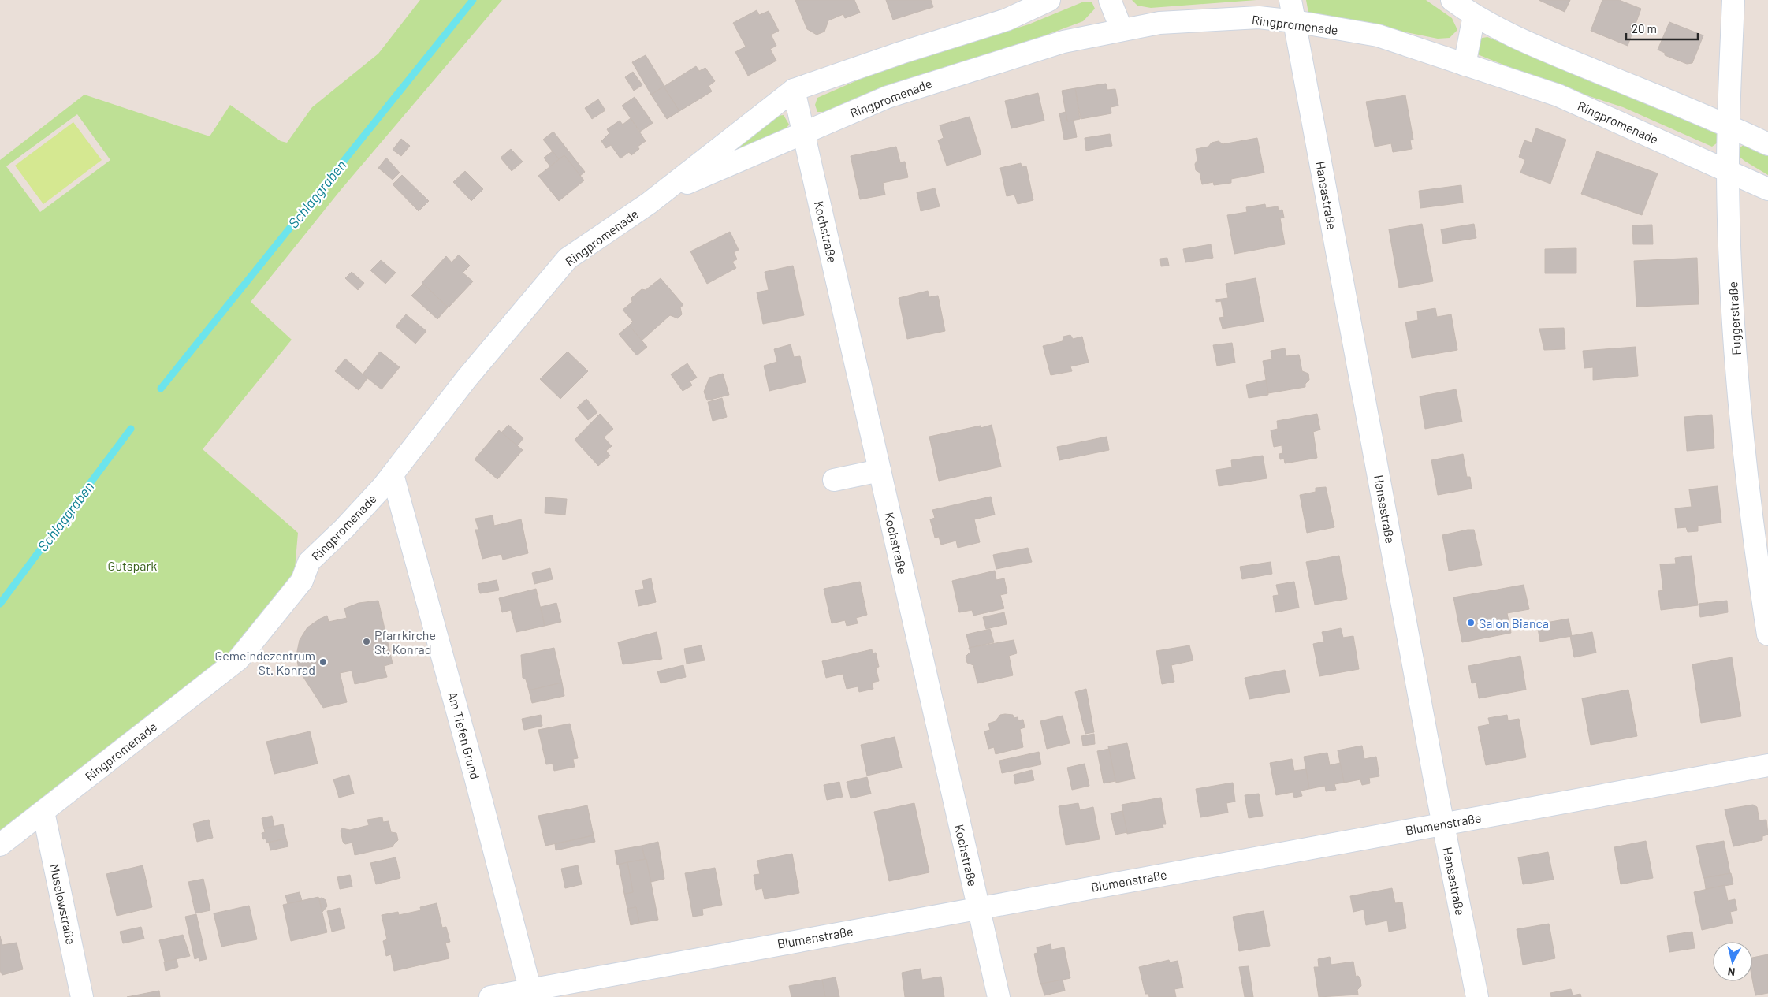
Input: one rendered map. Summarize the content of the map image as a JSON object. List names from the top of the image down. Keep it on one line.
{"streets":{"street":["Ringpromenade","Hansastraße","Kochstraße","Fuggerstraße","Am Tiefen Grund","Blumenstraße","Muselowstraße"]},"crossings":[["Ringpromenade","Hansastraße"],["Ringpromenade","Kochstraße"],["Ringpromenade","Fuggerstraße"],["Ringpromenade","Am Tiefen Grund"],["Ringpromenade","Muselowstraße"],["Hansastraße","Blumenstraße"],["Kochstraße","Blumenstraße"],["Am Tiefen Grund","Blumenstraße"]],"water":["Schlaggraben"],"parks":["Gutspark"],"places":["Salon Bianca","Pfarrkirche St. Konrad","Gemeindezentrum St. Konrad"],"scale_bar":"20 m","north":"bottom"}
